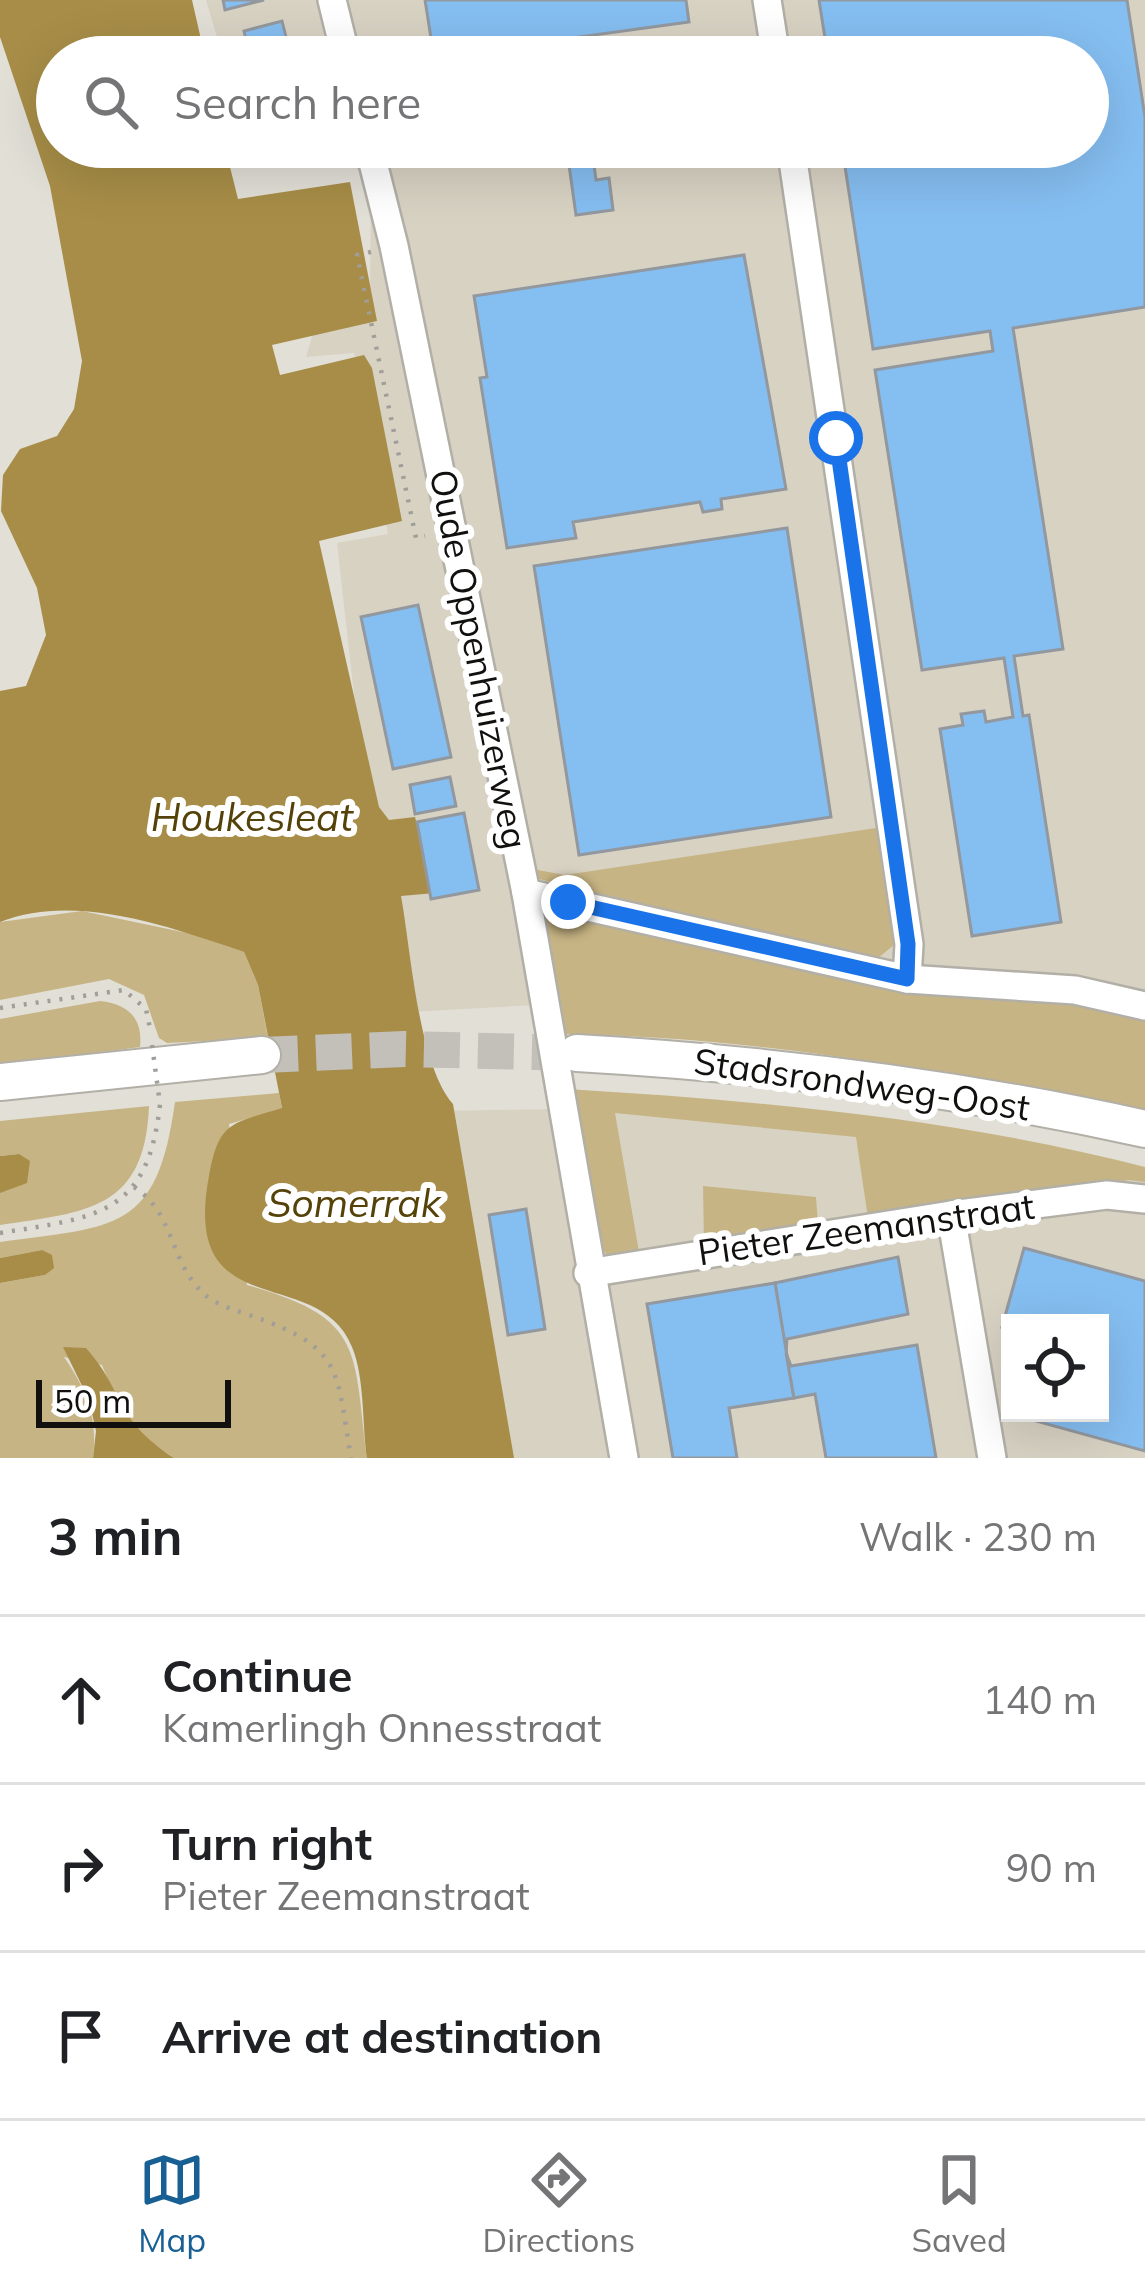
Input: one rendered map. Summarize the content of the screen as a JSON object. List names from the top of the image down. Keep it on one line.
{"streets":{"main road":["Stadsrondweg-Oost"],"street":["Oude Oppenhuizerweg","Pieter Zeemanstraat"]},"crossings":[["Oude Oppenhuizerweg","Pieter Zeemanstraat"]],"water":["Houkesleat","Somerrak"],"scale_bar":"50 m","page":{"search":"Search here","scale":"50 m","heading":["3 min","Walk · 230 m"],"list":[["Continue","Kamerlingh Onnesstraat","140 m"],["Turn right","Pieter Zeemanstraat","90 m"],"Arrive at destination"],"nav":["Map","Directions","Saved"]}}
